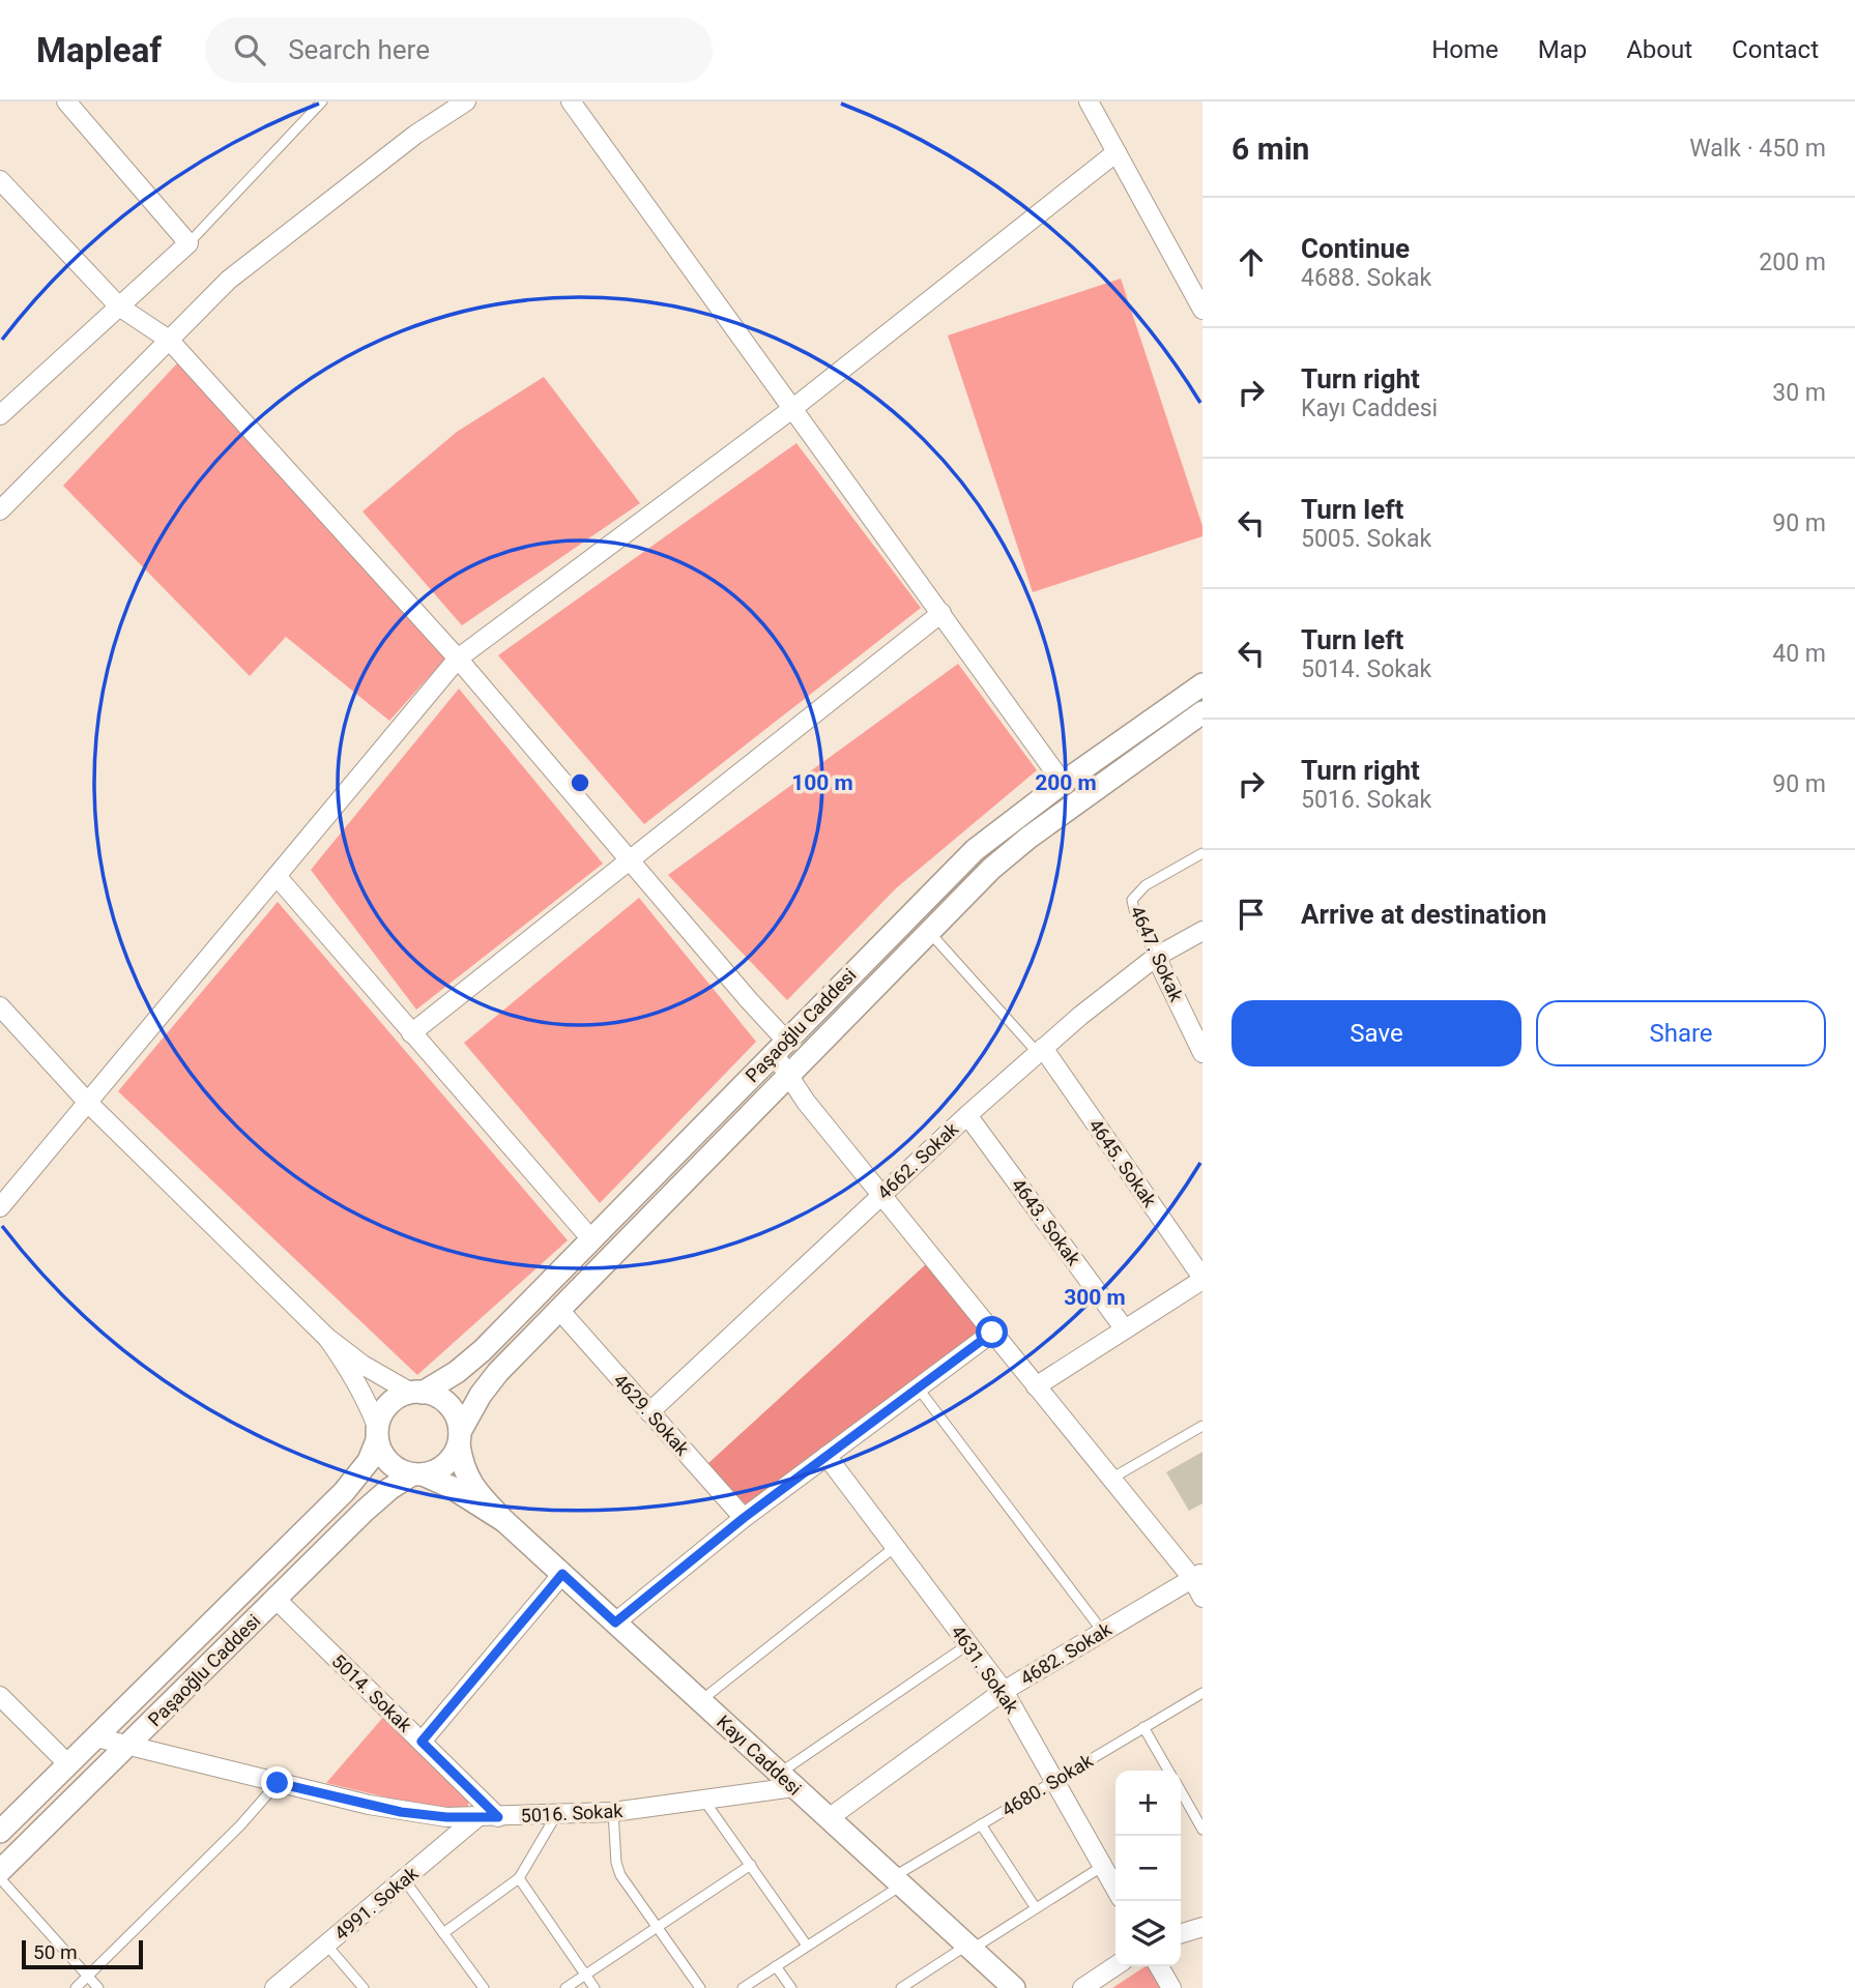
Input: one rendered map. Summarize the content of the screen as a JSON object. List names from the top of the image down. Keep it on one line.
{"streets":{"street":["4647. Sokak","Paşaoğlu Caddesi","4662. Sokak","4645. Sokak","4643. Sokak","4629. Sokak","4682. Sokak","4631. Sokak","5014. Sokak","Kayı Caddesi","5016. Sokak","4991. Sokak"],"lane":["4680. Sokak"]},"crossings":[["4647. Sokak","4662. Sokak"],["Paşaoğlu Caddesi","4645. Sokak"],["Paşaoğlu Caddesi","4629. Sokak"],["Paşaoğlu Caddesi","5014. Sokak"],["Paşaoğlu Caddesi","Kayı Caddesi"],["Paşaoğlu Caddesi","5016. Sokak"],["4662. Sokak","4645. Sokak"],["4662. Sokak","4643. Sokak"],["4662. Sokak","4629. Sokak"],["4682. Sokak","4631. Sokak"],["4682. Sokak","Kayı Caddesi"],["4631. Sokak","4680. Sokak"],["5014. Sokak","5016. Sokak"],["Kayı Caddesi","4680. Sokak"],["Kayı Caddesi","5016. Sokak"],["5016. Sokak","4991. Sokak"]],"scale_bar":"50 m","page":{"header":"Mapleaf","search":"Search here","nav":["Home","Map","About","Contact"],"heading":["6 min","Walk · 450 m"],"list":[["Continue","4688. Sokak","200 m"],["Turn right","Kayı Caddesi","30 m"],["Turn left","5005. Sokak","90 m"],["Turn left","5014. Sokak","40 m"],["Turn right","5016. Sokak","90 m"],"Arrive at destination"],"buttons":["Save","Share"],"map_buttons":["+","−"],"scale":"50 m"},"rings":["100 m","200 m","300 m"]}
